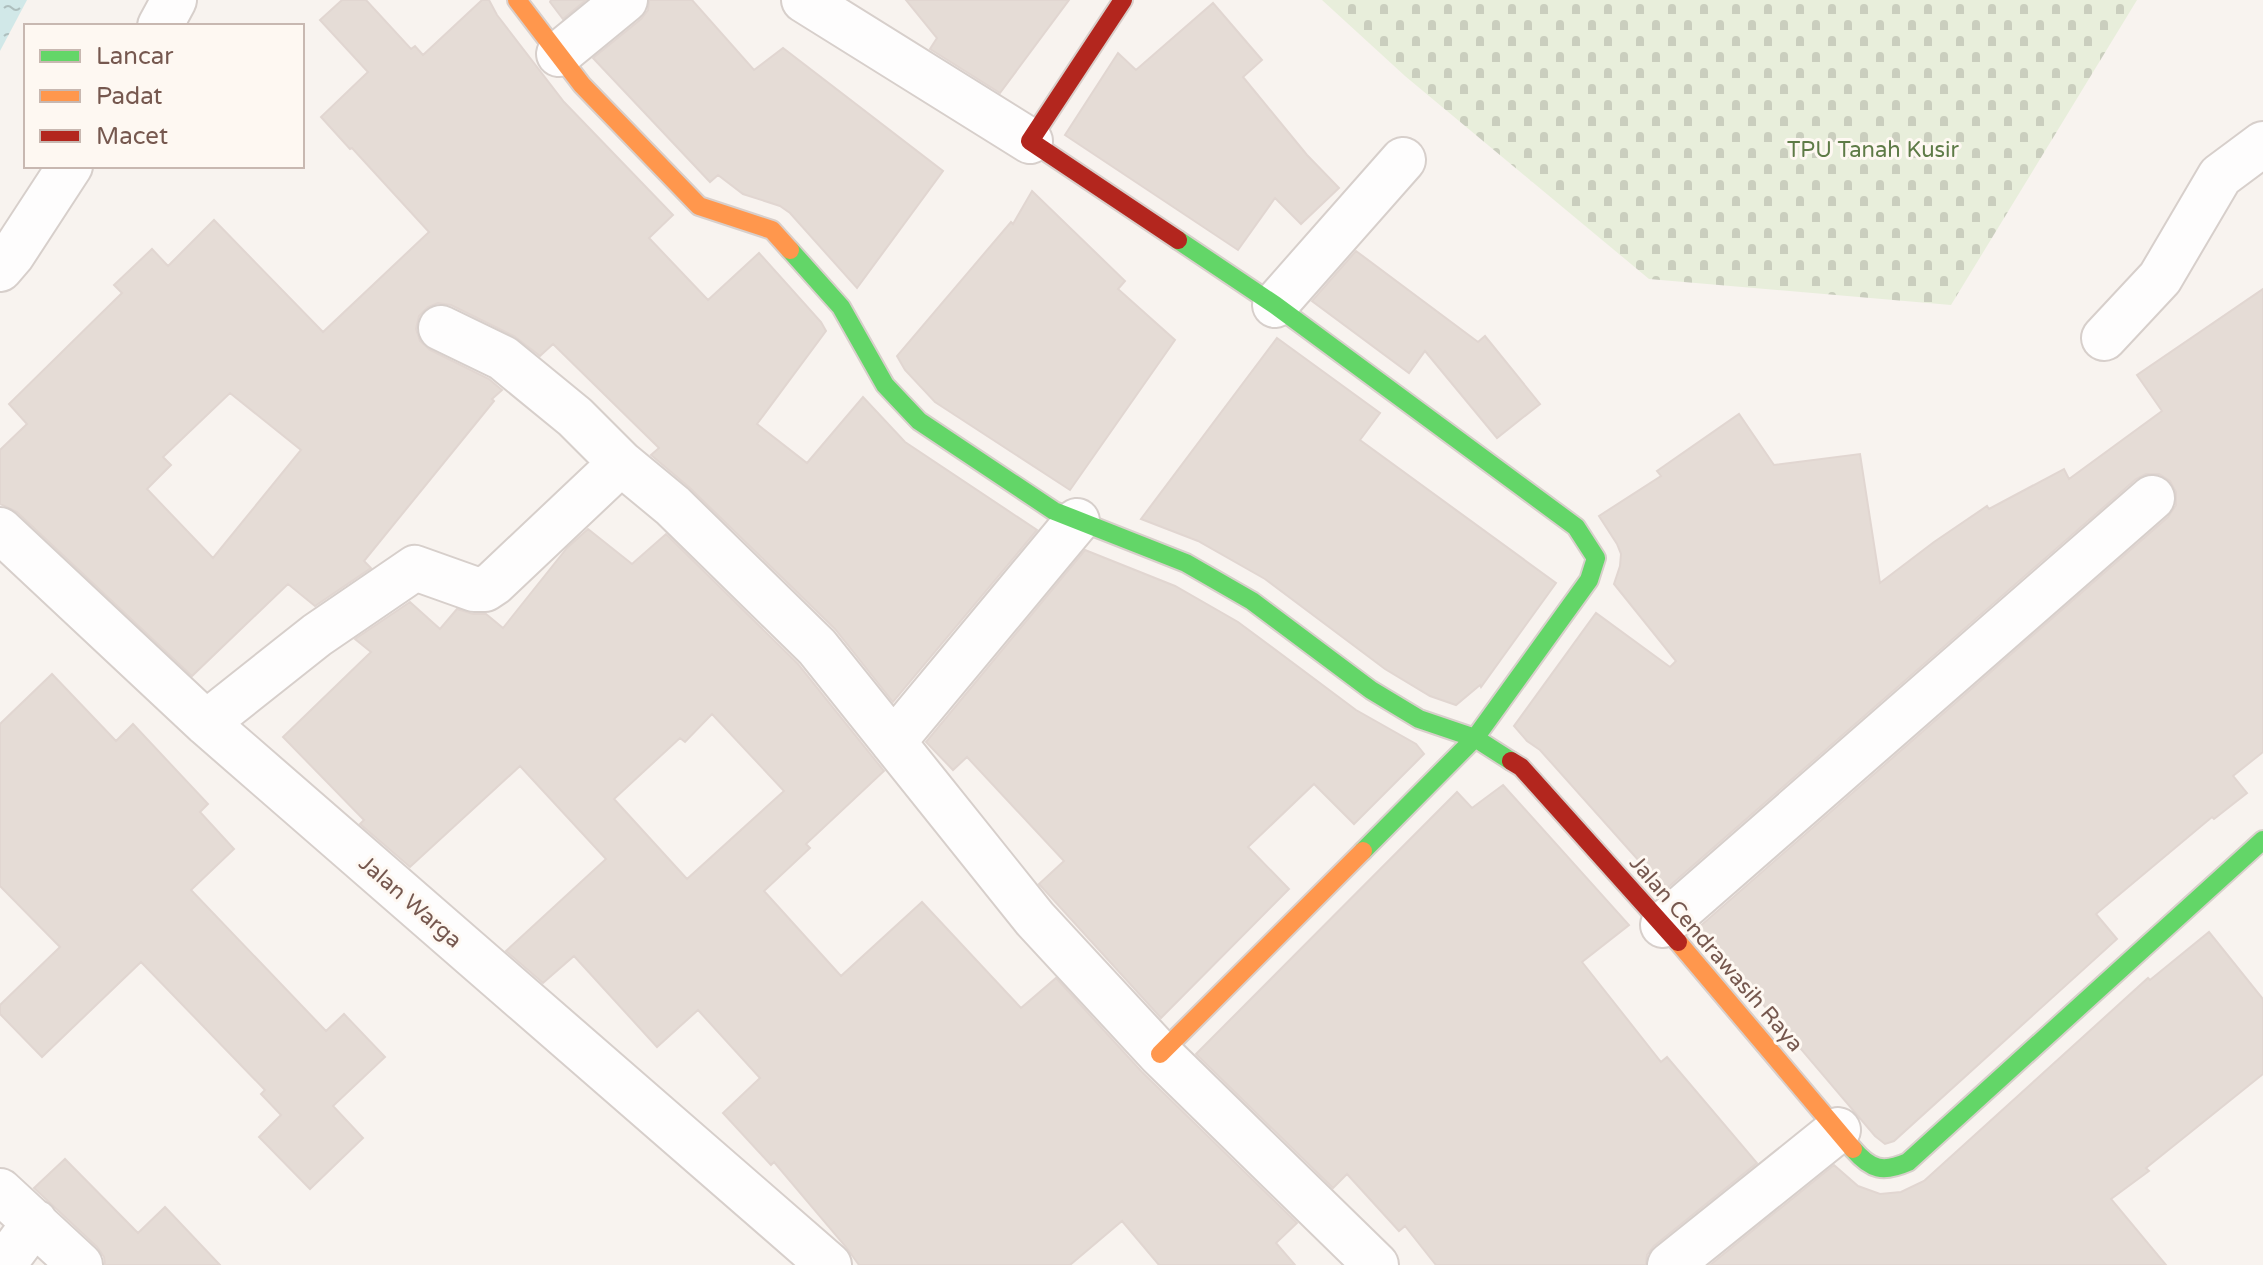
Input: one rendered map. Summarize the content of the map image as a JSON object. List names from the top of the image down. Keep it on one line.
{"streets":{"street":["Jalan Warga","Jalan Cendrawasih Raya"]},"parks":["TPU Tanah Kusir"],"legend":["Lancar","Padat","Macet"]}
